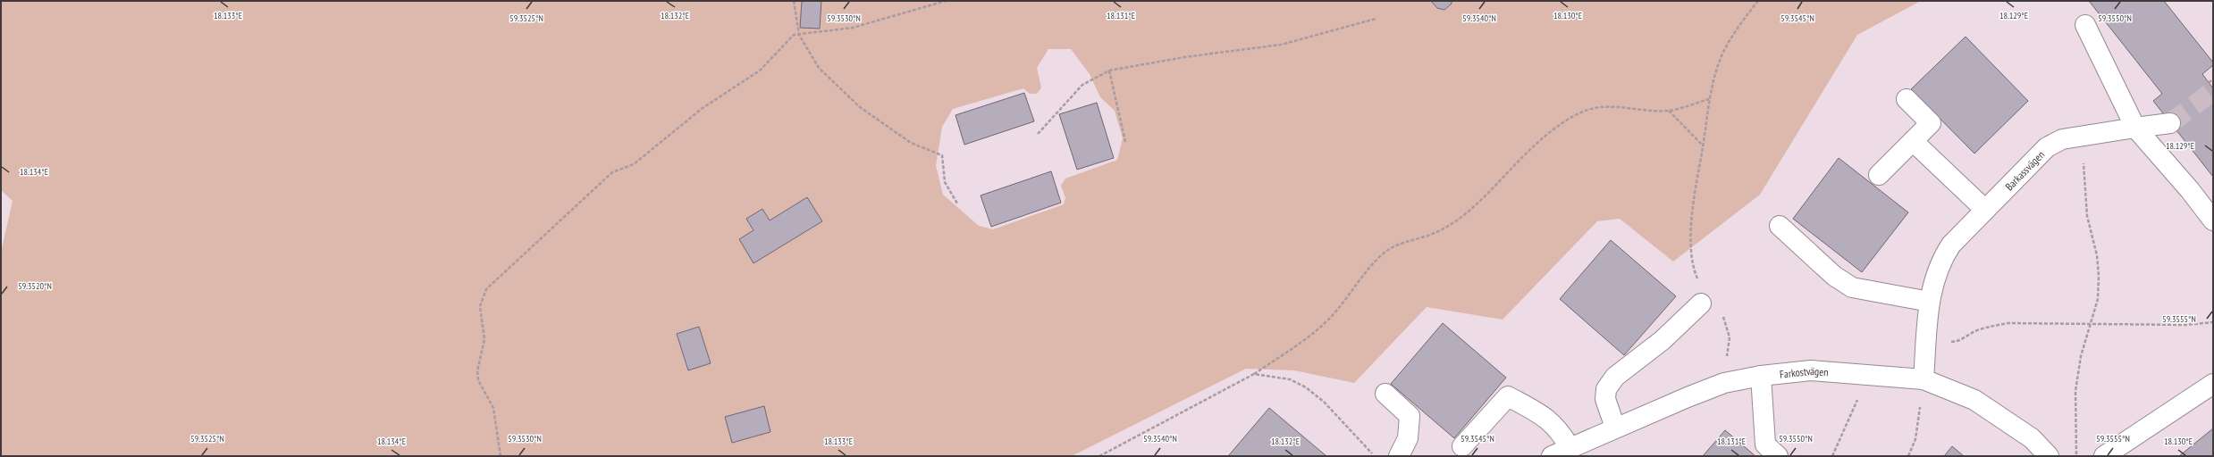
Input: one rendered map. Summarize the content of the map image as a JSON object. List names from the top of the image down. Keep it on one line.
{"streets":{"street":["Barkassvägen","Farkostvägen"]},"crossings":[["Barkassvägen","Farkostvägen"]],"coordinates":["18.133°E","18.132°E","18.131°E","18.130°E","18.129°E","59.3530°N","59.3540°N","59.3550°N","59.3525°N","59.3545°N","18.134°E","59.3520°N","59.3555°N"]}
